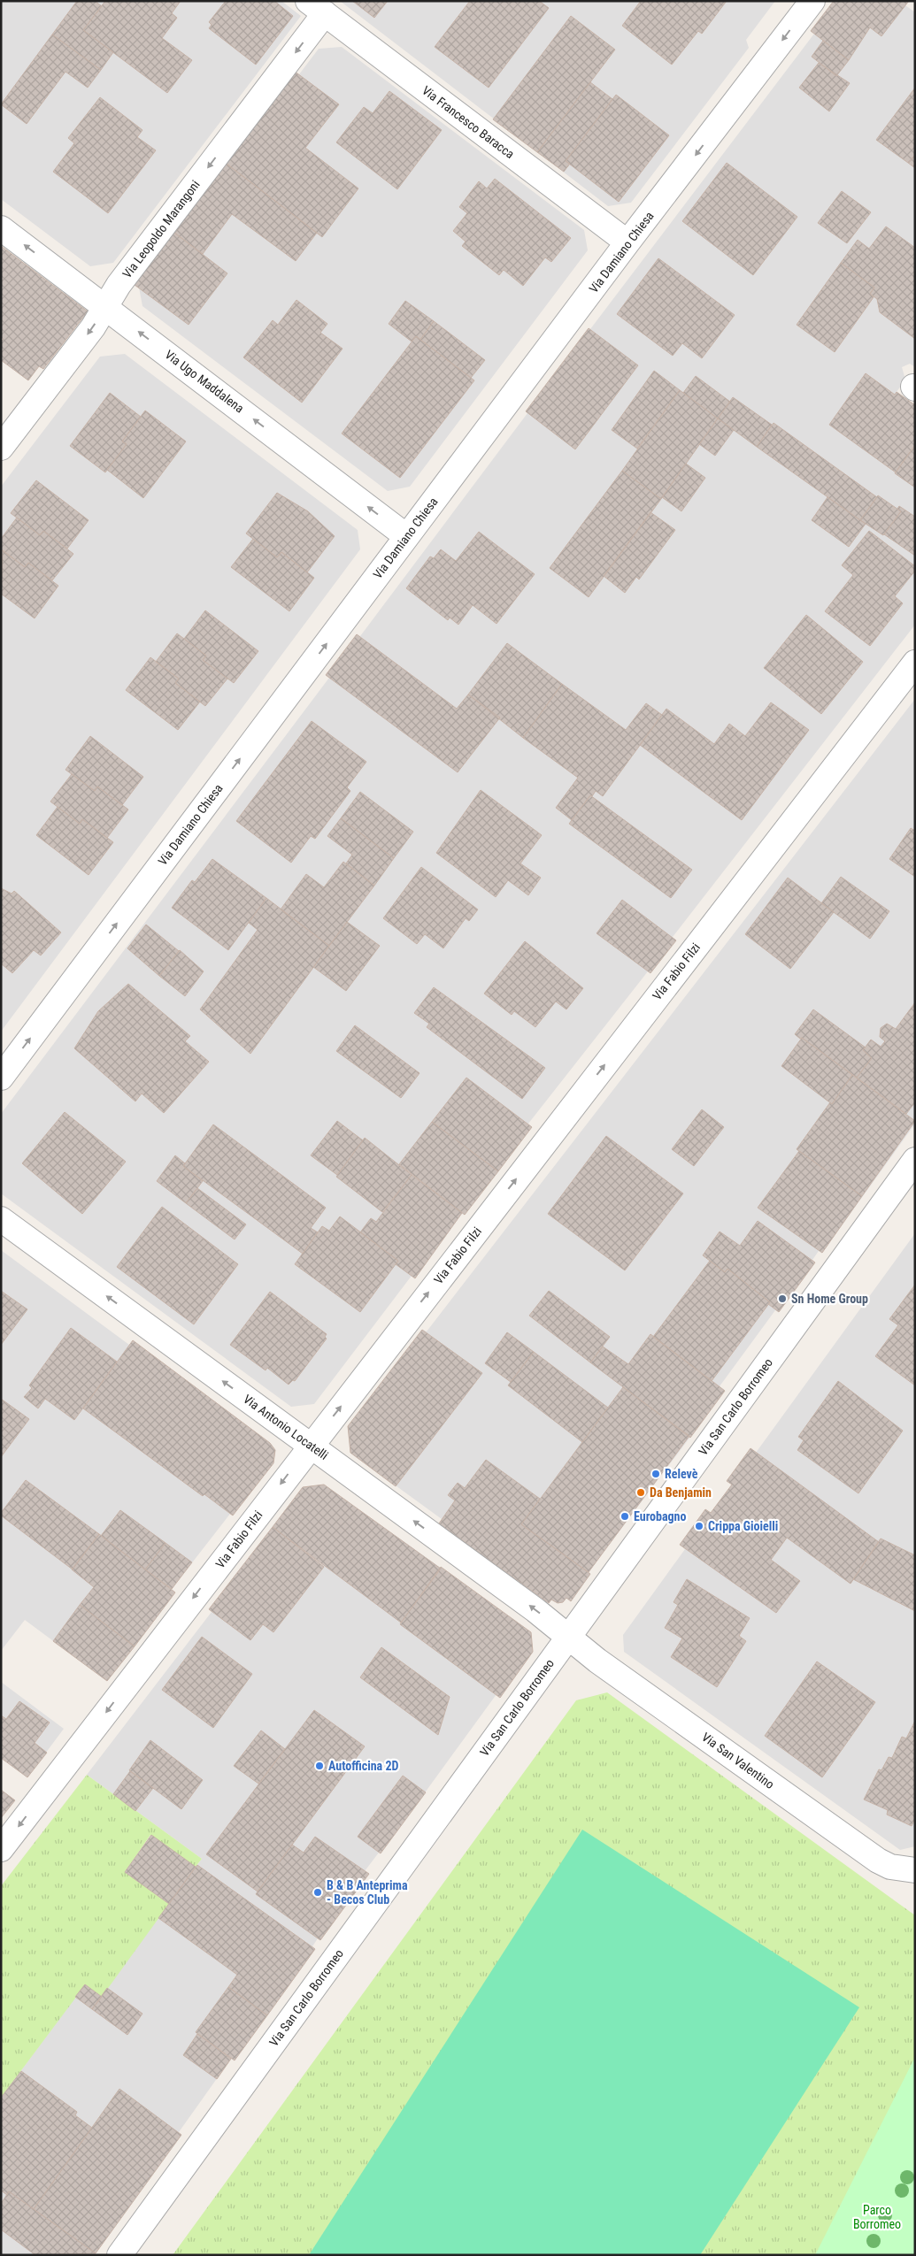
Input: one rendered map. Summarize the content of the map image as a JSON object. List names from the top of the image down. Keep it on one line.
{"streets":{"street":["Via Francesco Baracca","Via Leopoldo Marangoni","Via Damiano Chiesa","Via Ugo Maddalena","Via Fabio Filzi","Via San Carlo Borromeo","Via Antonio Locatelli","Via San Valentino"]},"crossings":[["Via Francesco Baracca","Via Leopoldo Marangoni"],["Via Francesco Baracca","Via Damiano Chiesa"],["Via Leopoldo Marangoni","Via Ugo Maddalena"],["Via Damiano Chiesa","Via Ugo Maddalena"],["Via Fabio Filzi","Via Antonio Locatelli"],["Via San Carlo Borromeo","Via Antonio Locatelli"],["Via San Carlo Borromeo","Via San Valentino"],["Via Antonio Locatelli","Via San Valentino"]],"one_way":["Via Leopoldo Marangoni","Via Ugo Maddalena","Via Antonio Locatelli"],"parks":["Parco Borromeo"],"places":["Sn Home Group","Relevè","Da Benjamin","Eurobagno","Crippa Gioielli","Autofficina 2D","B & B Anteprima - Becos Club"]}
